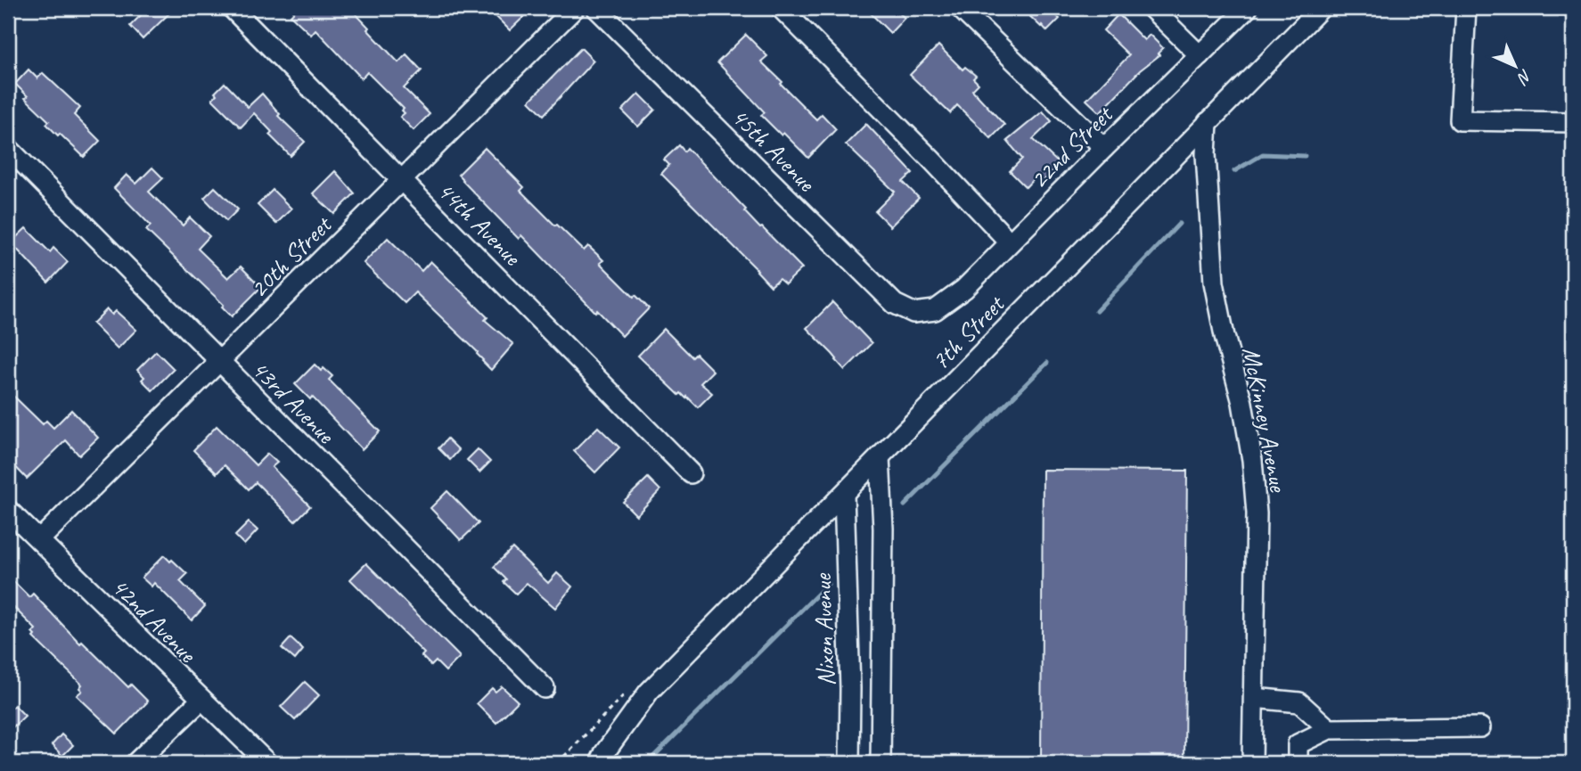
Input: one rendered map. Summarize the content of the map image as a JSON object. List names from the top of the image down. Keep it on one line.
{"streets":{"street":["22nd Street","45th Avenue","44th Avenue","20th Street","7th Street","43rd Avenue","McKinney Avenue","42nd Avenue","Nixon Avenue"]},"crossings":[["22nd Street","45th Avenue"],["44th Avenue","20th Street"],["20th Street","43rd Avenue"],["20th Street","42nd Avenue"],["7th Street","McKinney Avenue"],["7th Street","Nixon Avenue"]],"north":"bottom right"}
